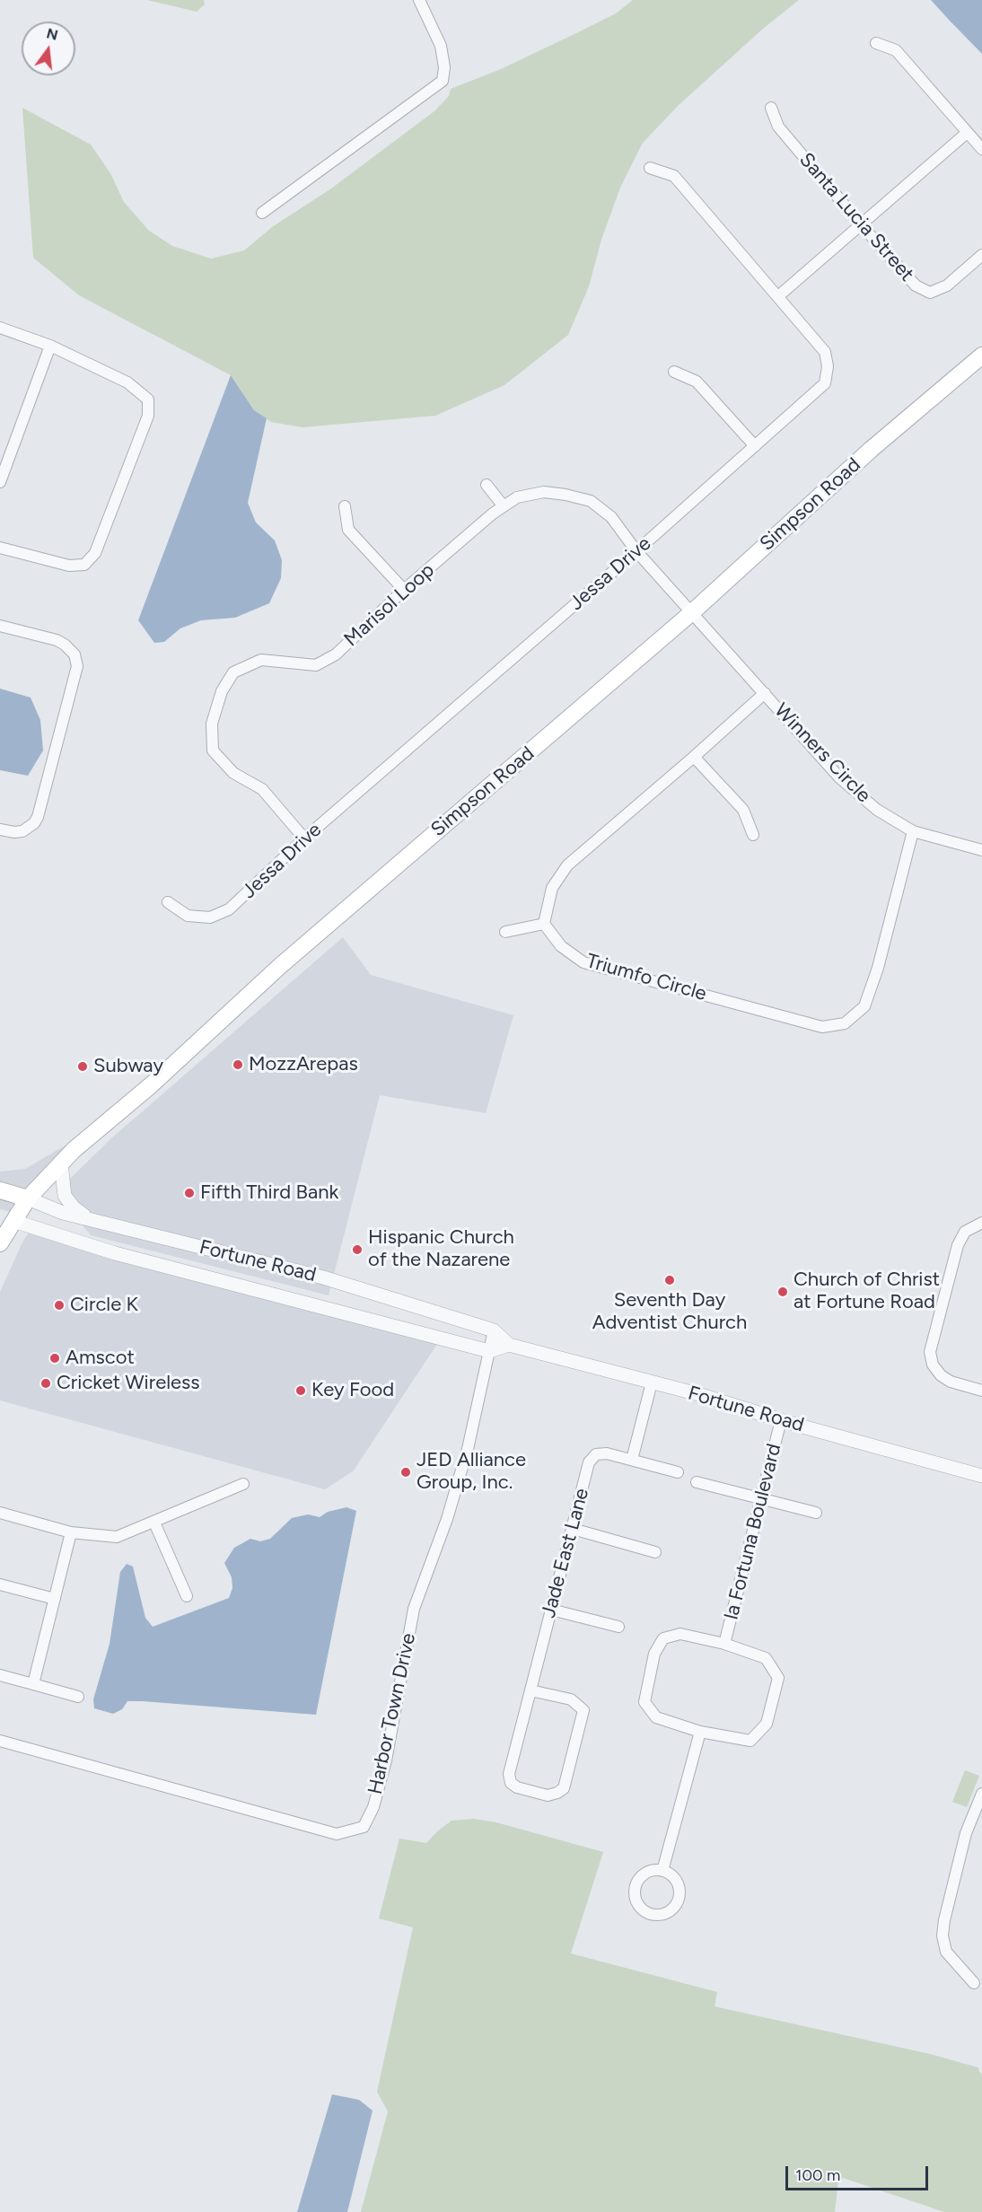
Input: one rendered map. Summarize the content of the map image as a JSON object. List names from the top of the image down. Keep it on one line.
{"streets":{"main road":["Simpson Road","Fortune Road"],"street":["Santa Lucia Street","Jessa Drive","Marisol Loop","Winners Circle","Triumfo Circle","la Fortuna Boulevard","Jade East Lane","Harbor Town Drive"]},"crossings":[["Simpson Road","Marisol Loop"],["Simpson Road","Winners Circle"],["Simpson Road","Fortune Road"],["Jessa Drive","Marisol Loop"],["Marisol Loop","Winners Circle"],["Winners Circle","Triumfo Circle"],["Fortune Road","la Fortuna Boulevard"],["Fortune Road","Harbor Town Drive"]],"places":["MozzArepas","Subway","Fifth Third Bank","Hispanic Church of the Nazarene","Seventh Day Adventist Church","Church of Christ at Fortune Road","Circle K","Amscot","Cricket Wireless","Key Food","JED Alliance Group, Inc."],"scale_bar":"100 m","north":"top"}
